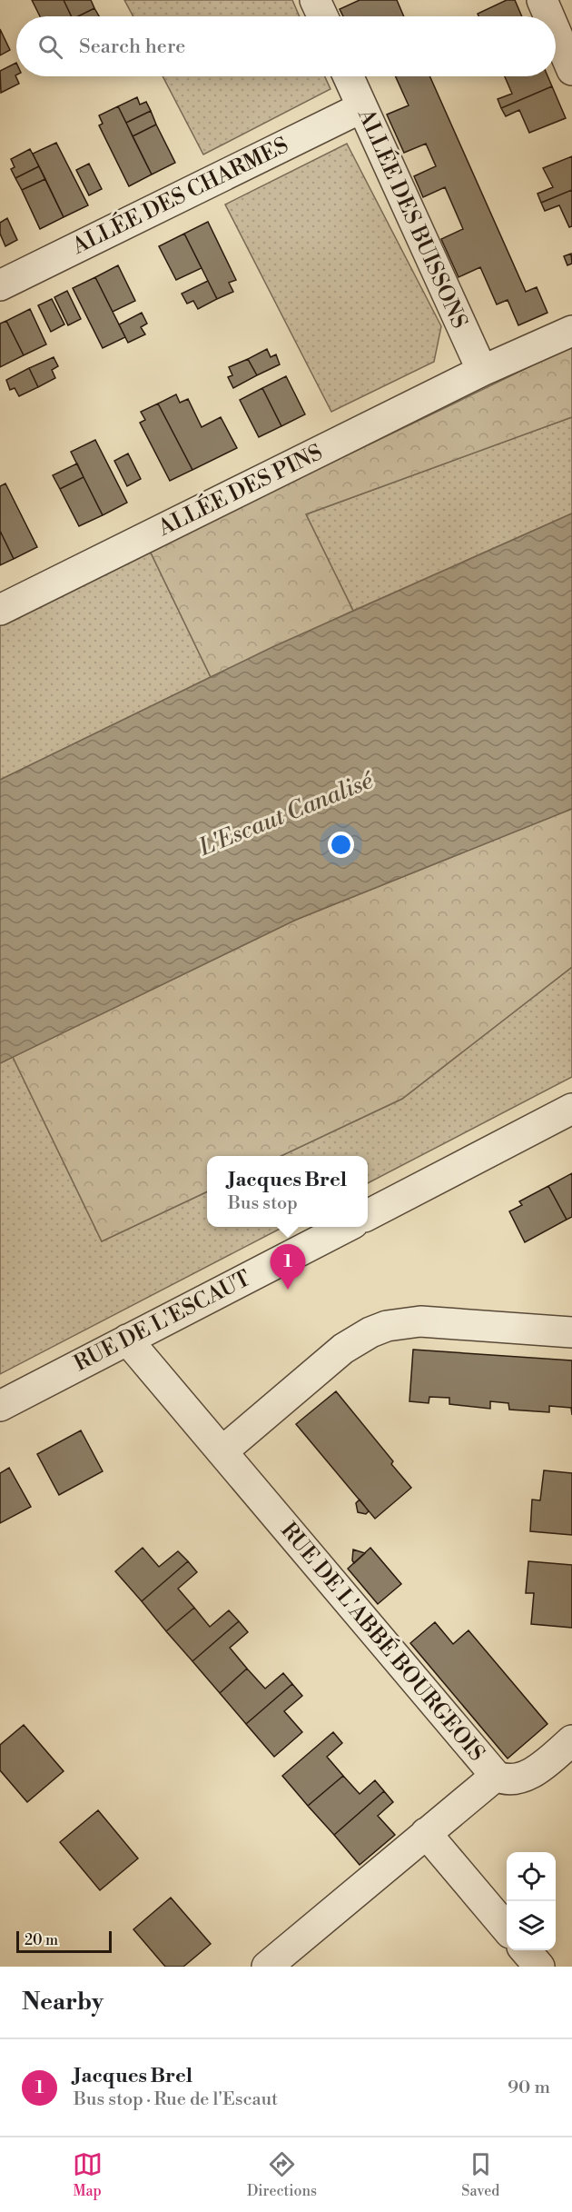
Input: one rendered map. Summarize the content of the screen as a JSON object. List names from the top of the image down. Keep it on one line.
{"streets":{"street":["ALLÉE DES CHARMES","ALLÉE DES BUISSONS","ALLÉE DES PINS","RUE DE L'ESCAUT","RUE DE L'ABBÉ BOURGEOIS"]},"crossings":[["ALLÉE DES CHARMES","ALLÉE DES BUISSONS"],["ALLÉE DES BUISSONS","ALLÉE DES PINS"],["RUE DE L'ESCAUT","RUE DE L'ABBÉ BOURGEOIS"]],"water":["L'Escaut Canalisé"],"scale_bar":"20 m","page":{"search":"Search here","popup":["Jacques Brel","Bus stop"],"pins":"1","scale":"20 m","heading":"Nearby","list":[{"mark":"1","name":"Jacques Brel","note":"Bus stop · Rue de l'Escaut","value":"90 m"}],"nav":["Map","Directions","Saved"]}}
